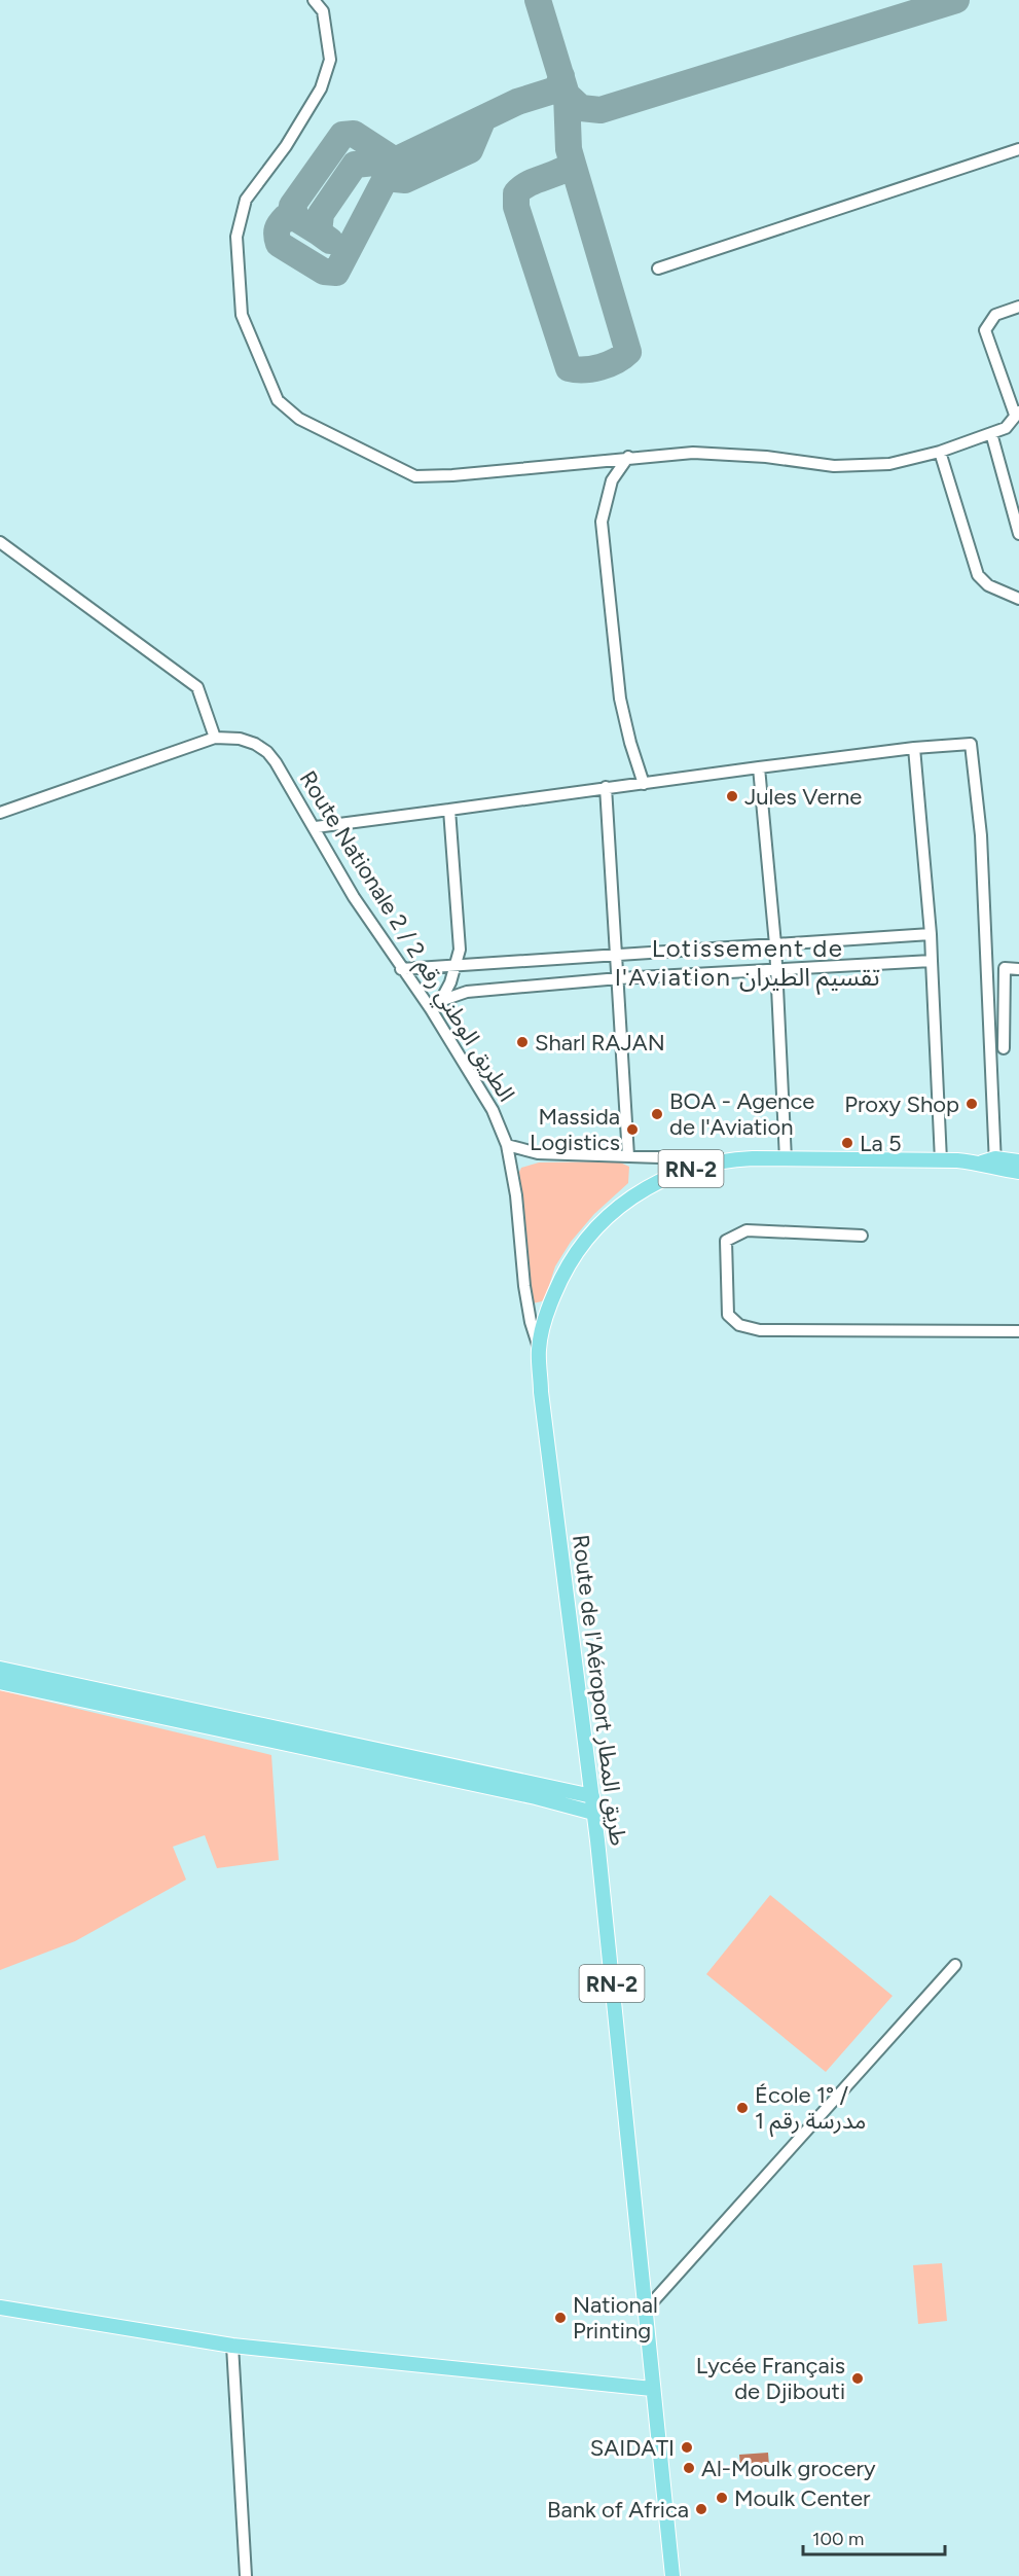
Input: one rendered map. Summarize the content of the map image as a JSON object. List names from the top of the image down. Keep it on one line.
{"streets":{"main road":["RN-2","Route de l'Aéroport طريق المطار"],"street":["Route Nationale 2 / الطريق الوطني رقم 2"]},"crossings":[["Route Nationale 2 / الطريق الوطني رقم 2","Route de l'Aéroport طريق المطار"]],"districts":["Lotissement de l'Aviation تقسيم الطيران"],"places":["Jules Verne","Sharl RAJAN","Proxy Shop","BOA - Agence de l'Aviation","Massida Logistics","La 5","École 1° / مدرسة رقم 1","National Printing","Lycée Français de Djibouti","SAIDATI","Al-Moulk grocery","Moulk Center","Bank of Africa"],"scale_bar":"100 m"}
